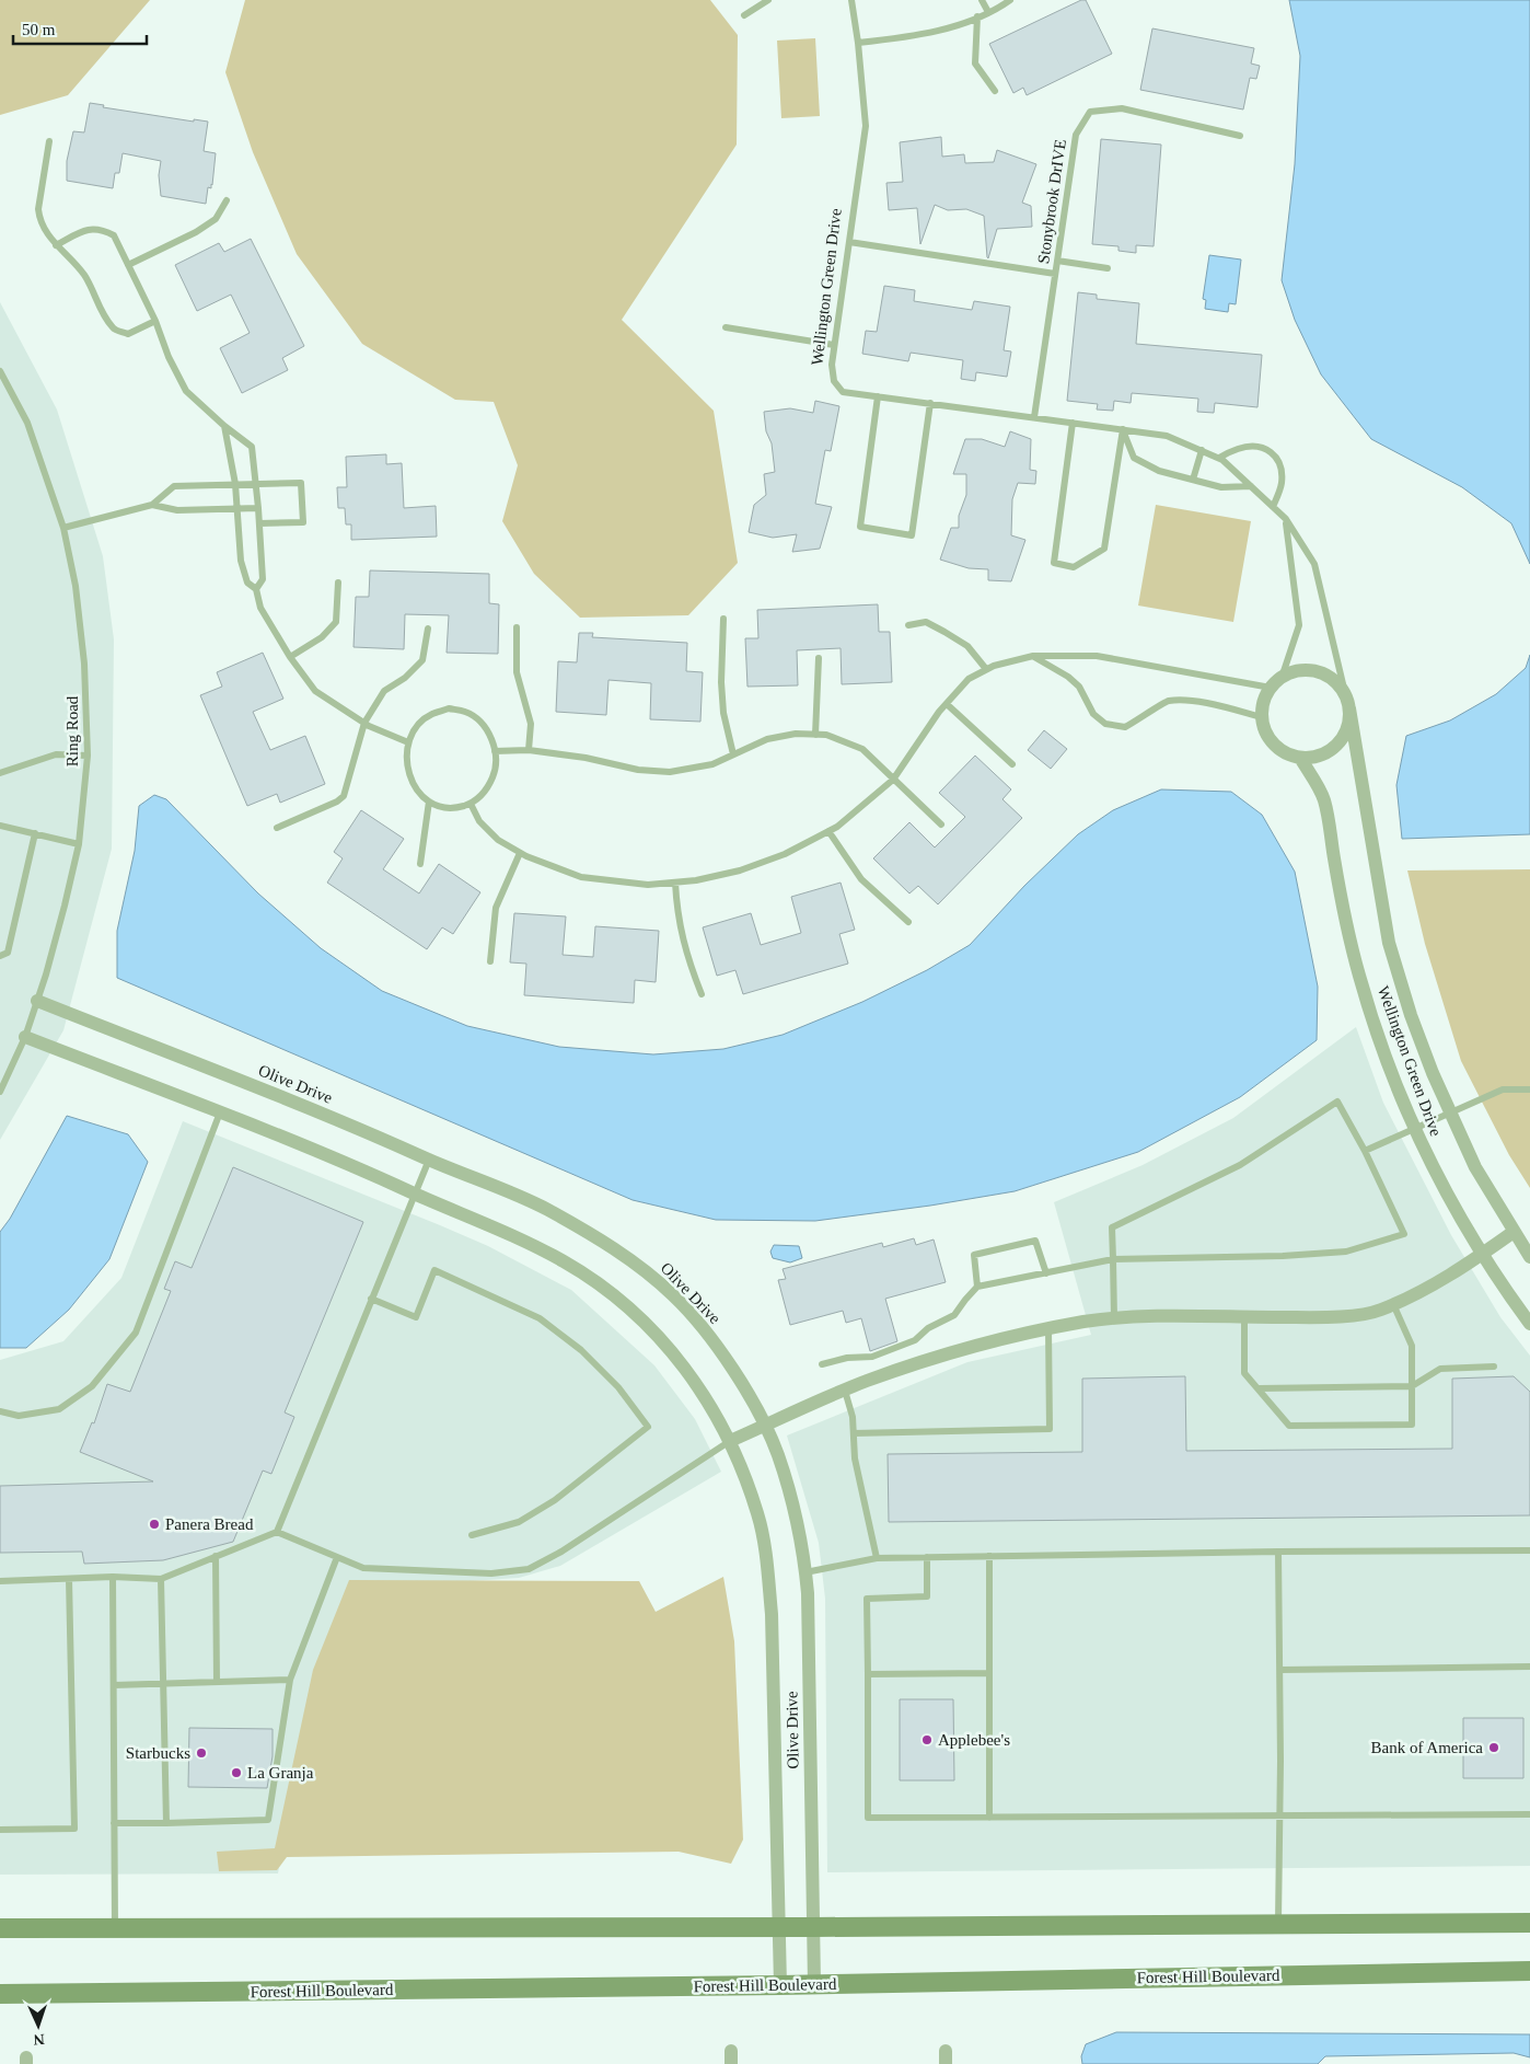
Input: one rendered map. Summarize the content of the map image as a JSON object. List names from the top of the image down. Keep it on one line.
{"streets":{"main road":["Forest Hill Boulevard"],"street":["Wellington Green Drive","Olive Drive"],"lane":["Stonybrook DrIVE","Ring Road"]},"crossings":[["Stonybrook DrIVE","Wellington Green Drive"],["Ring Road","Olive Drive"],["Olive Drive","Forest Hill Boulevard"]],"places":["Panera Bread","Applebee's","Bank of America","Starbucks","La Granja"],"scale_bar":"50 m","north":"bottom"}
